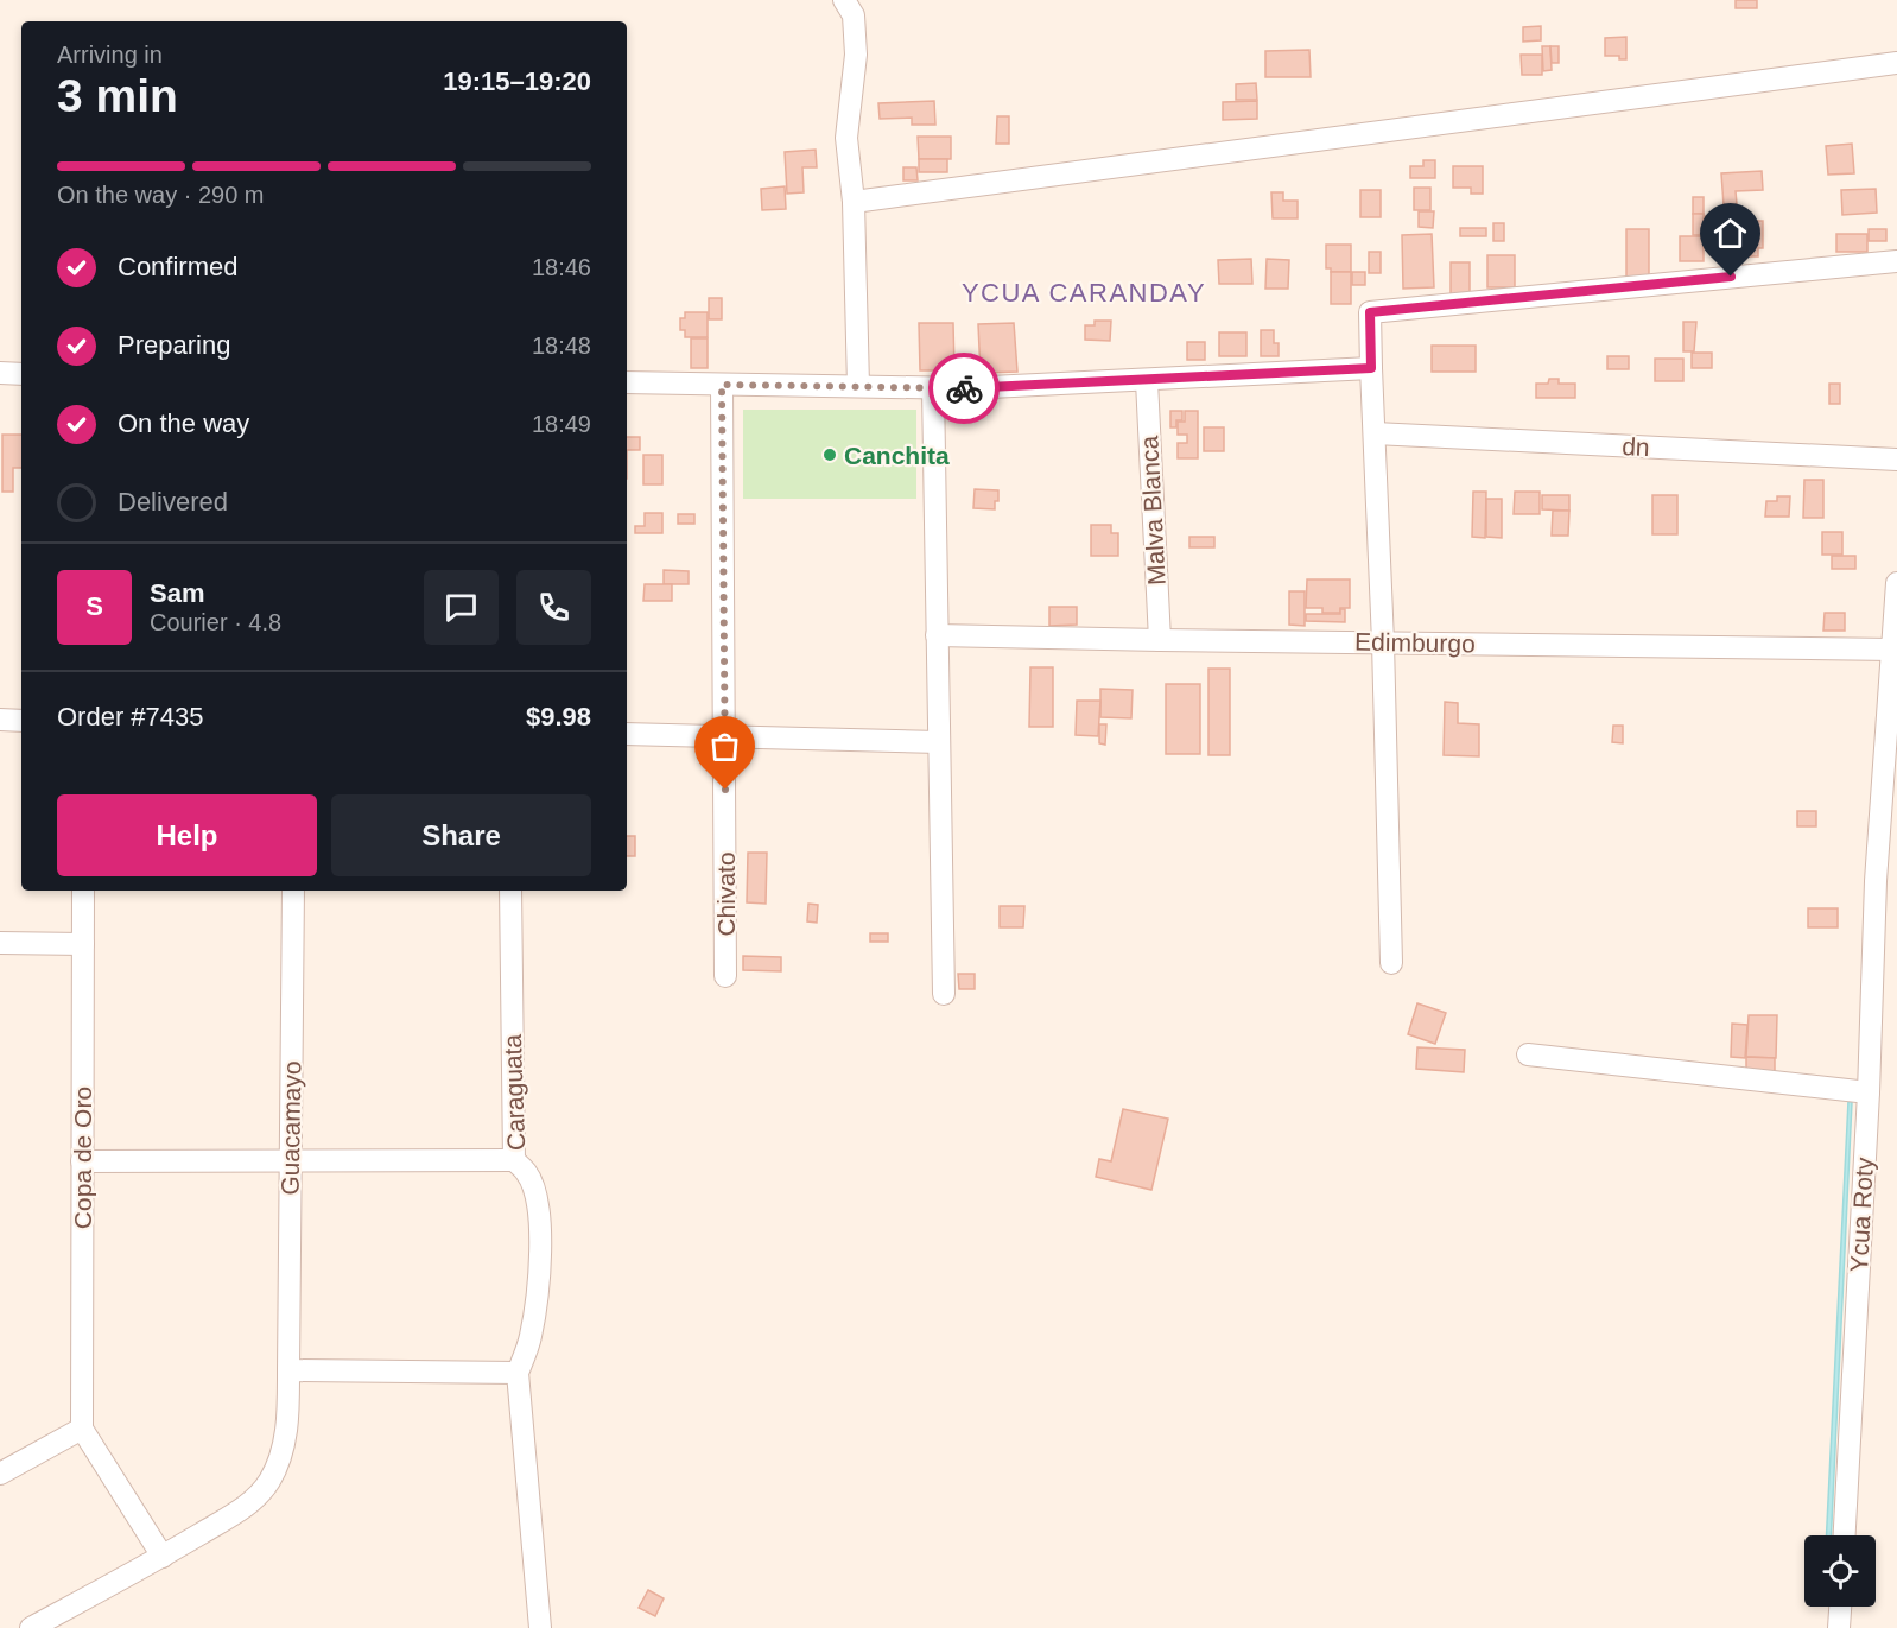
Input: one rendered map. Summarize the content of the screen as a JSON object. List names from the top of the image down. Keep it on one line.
{"streets":{"street":["dn","Malva Blanca","Edimburgo","Chivato","Caraguata","Guacamayo","Copa de Oro","Ycua Roty"]},"crossings":[["Malva Blanca","Edimburgo"],["Edimburgo","Ycua Roty"]],"districts":["YCUA CARANDAY"],"places":["Canchita"],"page":{"heading":["3 min","Arriving in","19:15–19:20"],"panel":["Sam","Courier · 4.8","Order #7435","$9.98"],"bar":"On the way · 290 m","list":[["Confirmed","18:46"],["Preparing","18:48"],["On the way","18:49"],"Delivered"],"round":"S","buttons":["Help","Share"]}}
